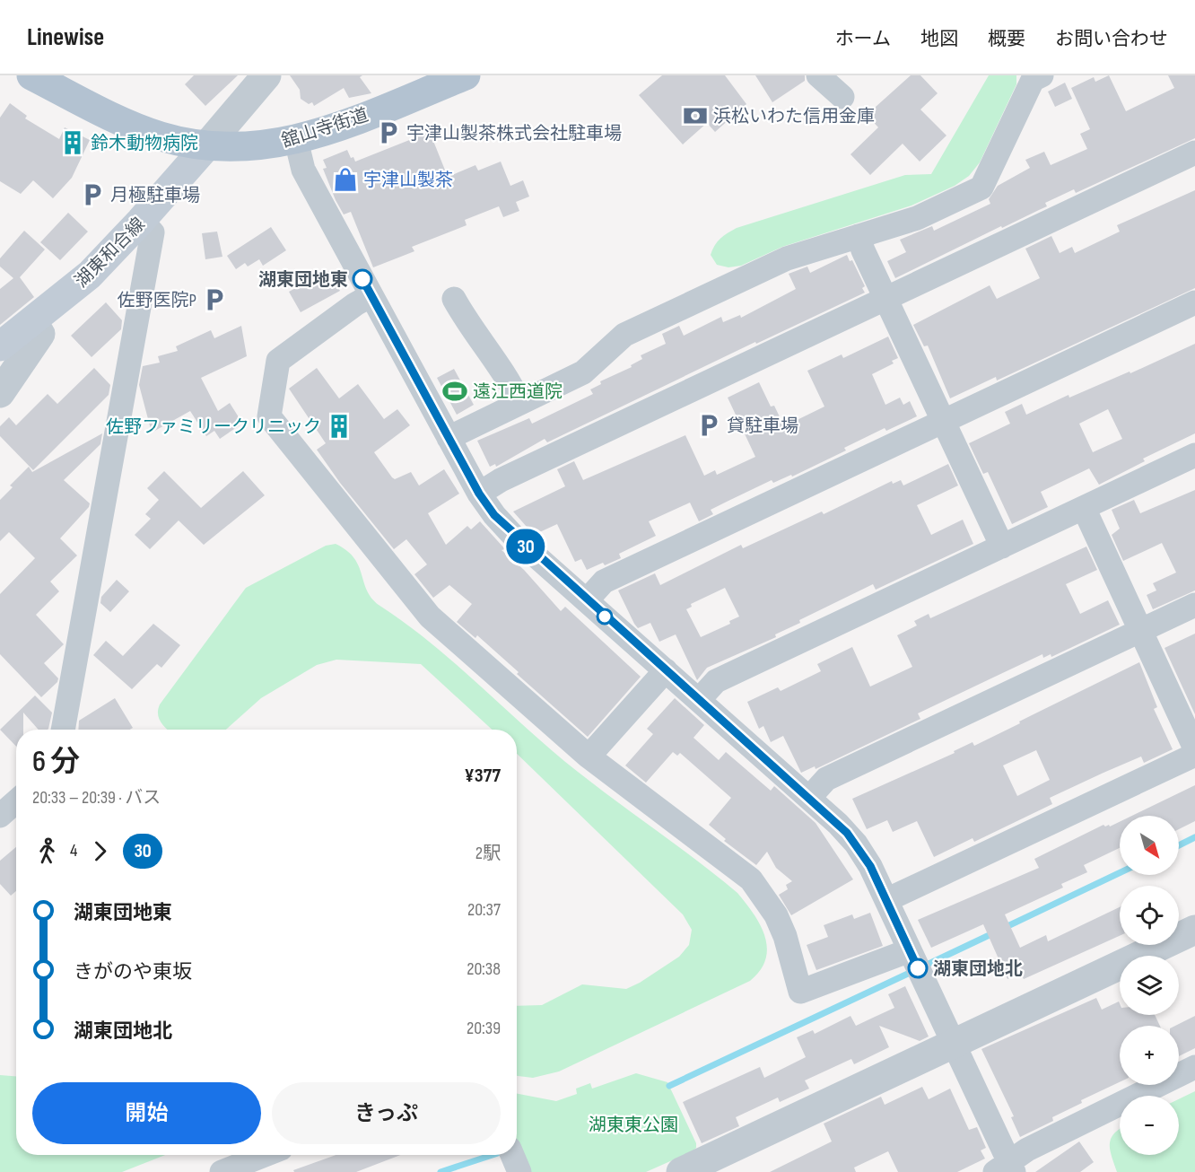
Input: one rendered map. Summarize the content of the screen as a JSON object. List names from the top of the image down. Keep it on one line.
{"streets":{"main road":["舘山寺街道","湖東和合線"]},"crossings":[["舘山寺街道","湖東和合線"]],"parks":["湖東東公園"],"places":{"bank":["浜松いわた信用金庫"],"parking":["宇津山製茶株式会社駐車場","月極駐車場","佐野医院P","貸駐車場"],"building":["鈴木動物病院","佐野ファミリークリニック"],"shop":["宇津山製茶"],"other":["湖東団地東","湖東団地北"],"sports":["遠江西道院"]},"lines":["bus line 30"],"north":"bottom right","page":{"header":"Linewise","nav":["ホーム","地図","概要","お問い合わせ"],"on_map":"30","heading":["6 分","20:33 – 20:39 · バス","¥377"],"map_buttons":["+","−"],"legs":["4","30","2駅"],"list":[{"name":"湖東団地東","value":"20:37"},{"name":"きがのや東坂","value":"20:38"},{"name":"湖東団地北","value":"20:39"}],"buttons":["開始","きっぷ"]}}
